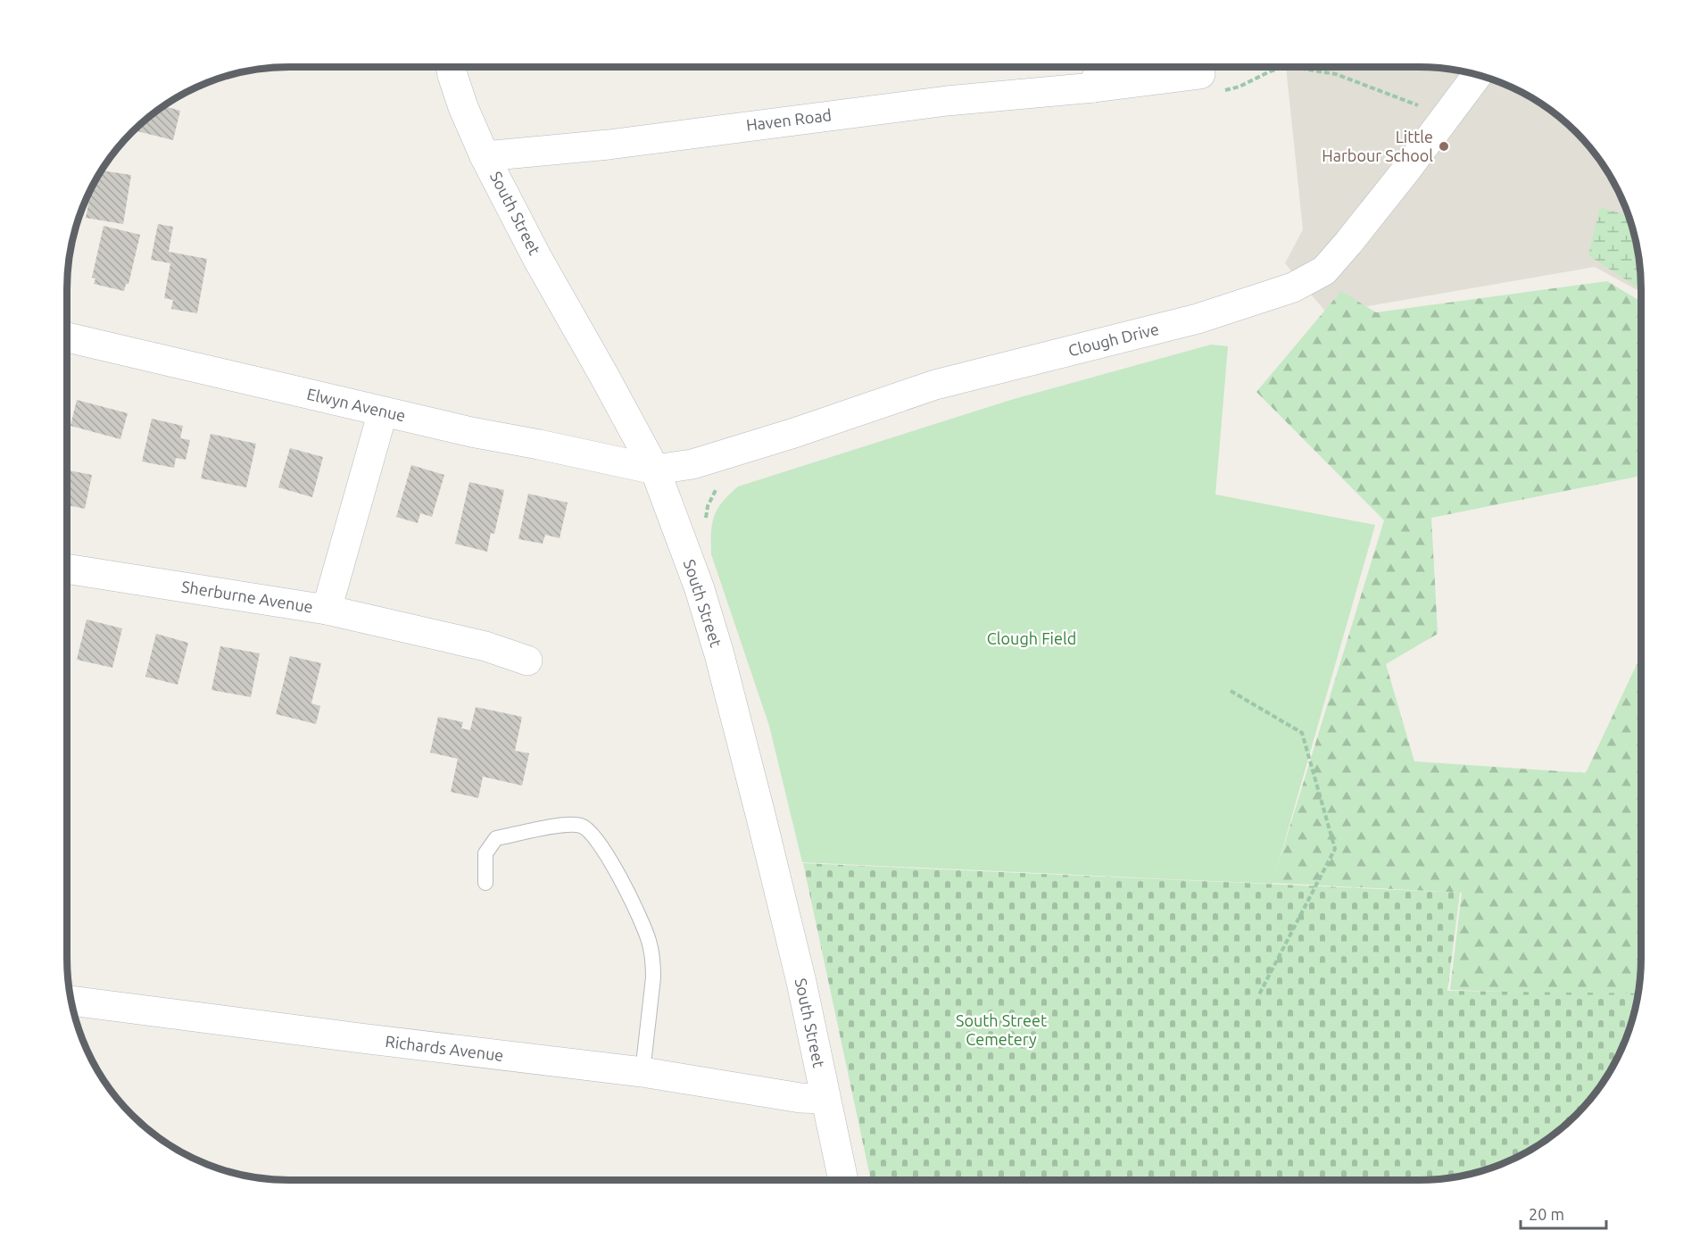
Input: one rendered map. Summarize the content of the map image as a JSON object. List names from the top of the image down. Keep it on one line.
{"streets":{"street":["Haven Road","South Street","Clough Drive","Elwyn Avenue","Sherburne Avenue","Richards Avenue"]},"crossings":[["Haven Road","South Street"],["South Street","Clough Drive"],["South Street","Elwyn Avenue"],["South Street","Richards Avenue"],["Clough Drive","Elwyn Avenue"],["Elwyn Avenue","Sherburne Avenue"]],"parks":["Clough Field","South Street Cemetery"],"places":["Little Harbour School"],"scale_bar":"20 m"}
